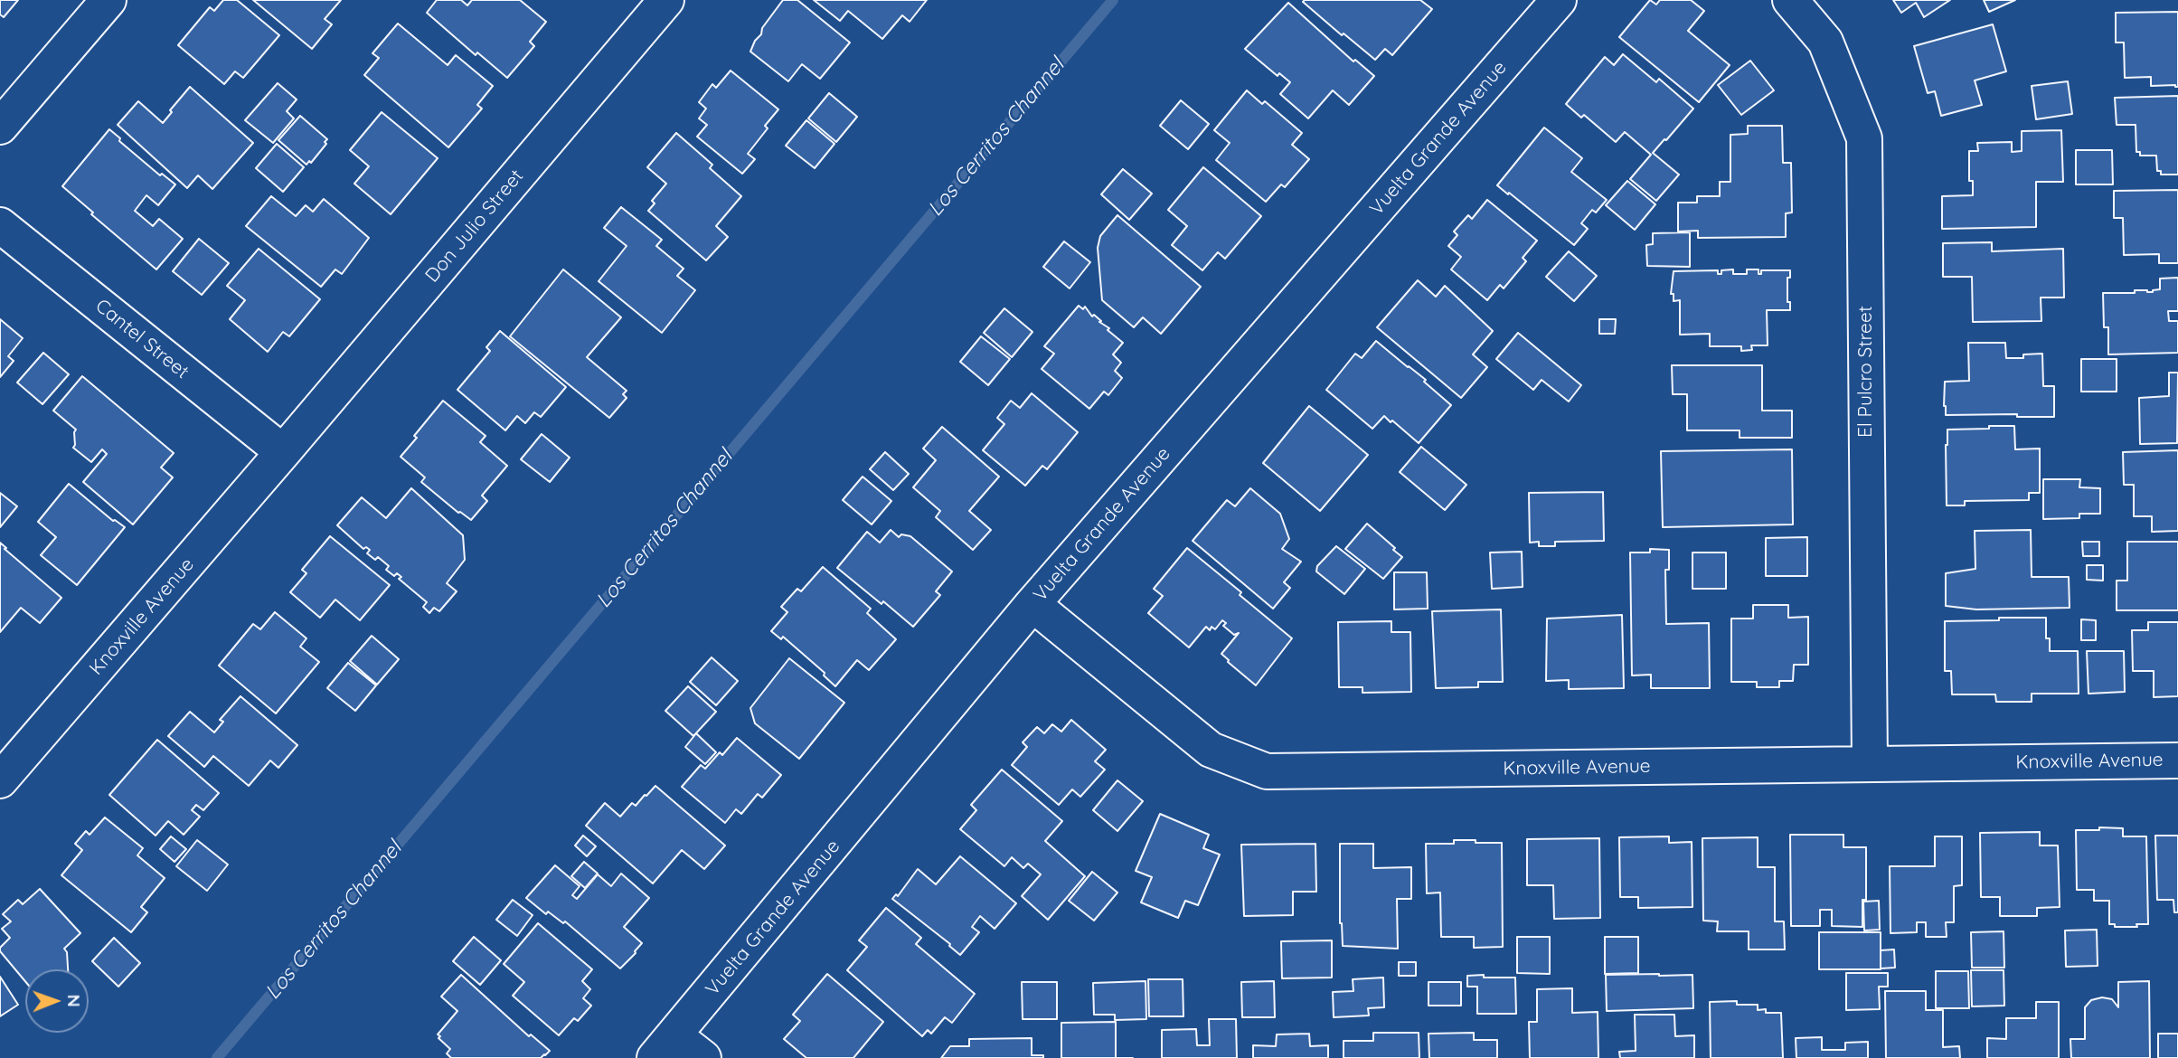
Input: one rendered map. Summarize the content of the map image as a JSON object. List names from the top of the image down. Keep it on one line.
{"streets":{"street":["Vuelta Grande Avenue","Don Julio Street","Cantel Street","El Pulcro Street","Knoxville Avenue"]},"crossings":[["Vuelta Grande Avenue","Knoxville Avenue"],["Don Julio Street","Cantel Street"],["Don Julio Street","Knoxville Avenue"],["Cantel Street","Knoxville Avenue"],["El Pulcro Street","Knoxville Avenue"]],"water":["Los Cerritos Channel"],"north":"right"}
